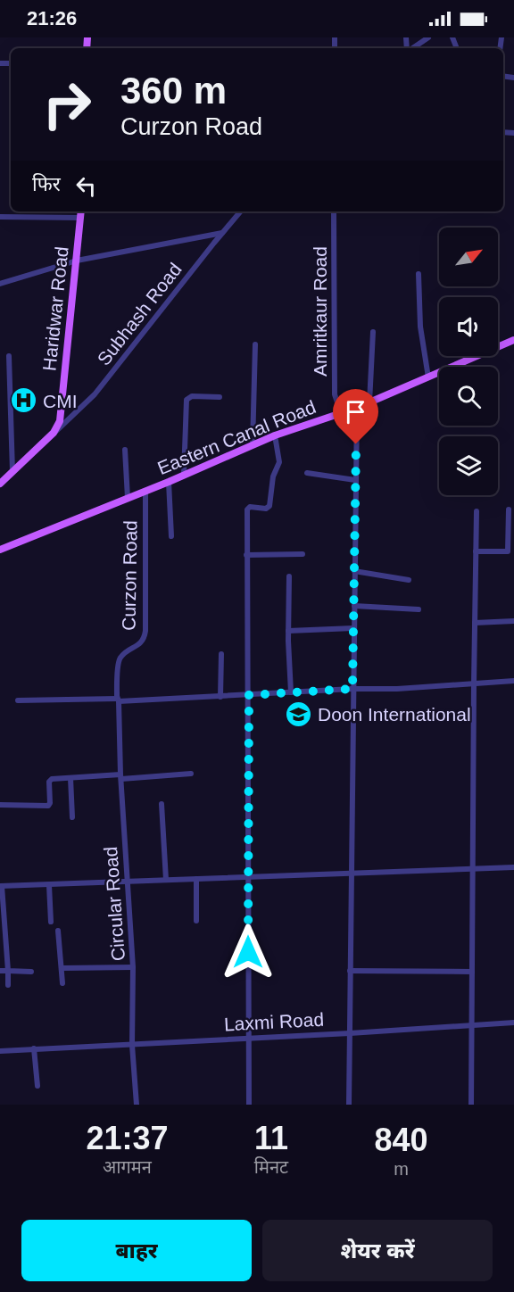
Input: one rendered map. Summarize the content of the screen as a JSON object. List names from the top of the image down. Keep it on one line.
{"streets":{"main road":["Haridwar Road","Eastern Canal Road"],"street":["Amritkaur Road","Subhash Road","Curzon Road","Circular Road","Laxmi Road"]},"crossings":[["Haridwar Road","Subhash Road"],["Amritkaur Road","Eastern Canal Road"],["Eastern Canal Road","Curzon Road"],["Curzon Road","Circular Road"],["Circular Road","Laxmi Road"]],"places":{"hospital":["CMI"],"school or university":["Doon International"]},"north":"top right","page":{"status":"21:26","turn":["360 m","Curzon Road"],"then":"फिर","eta":["21:37","आगमन","11","मिनट","840","m"],"buttons":["बाहर","शेयर करें"]}}
